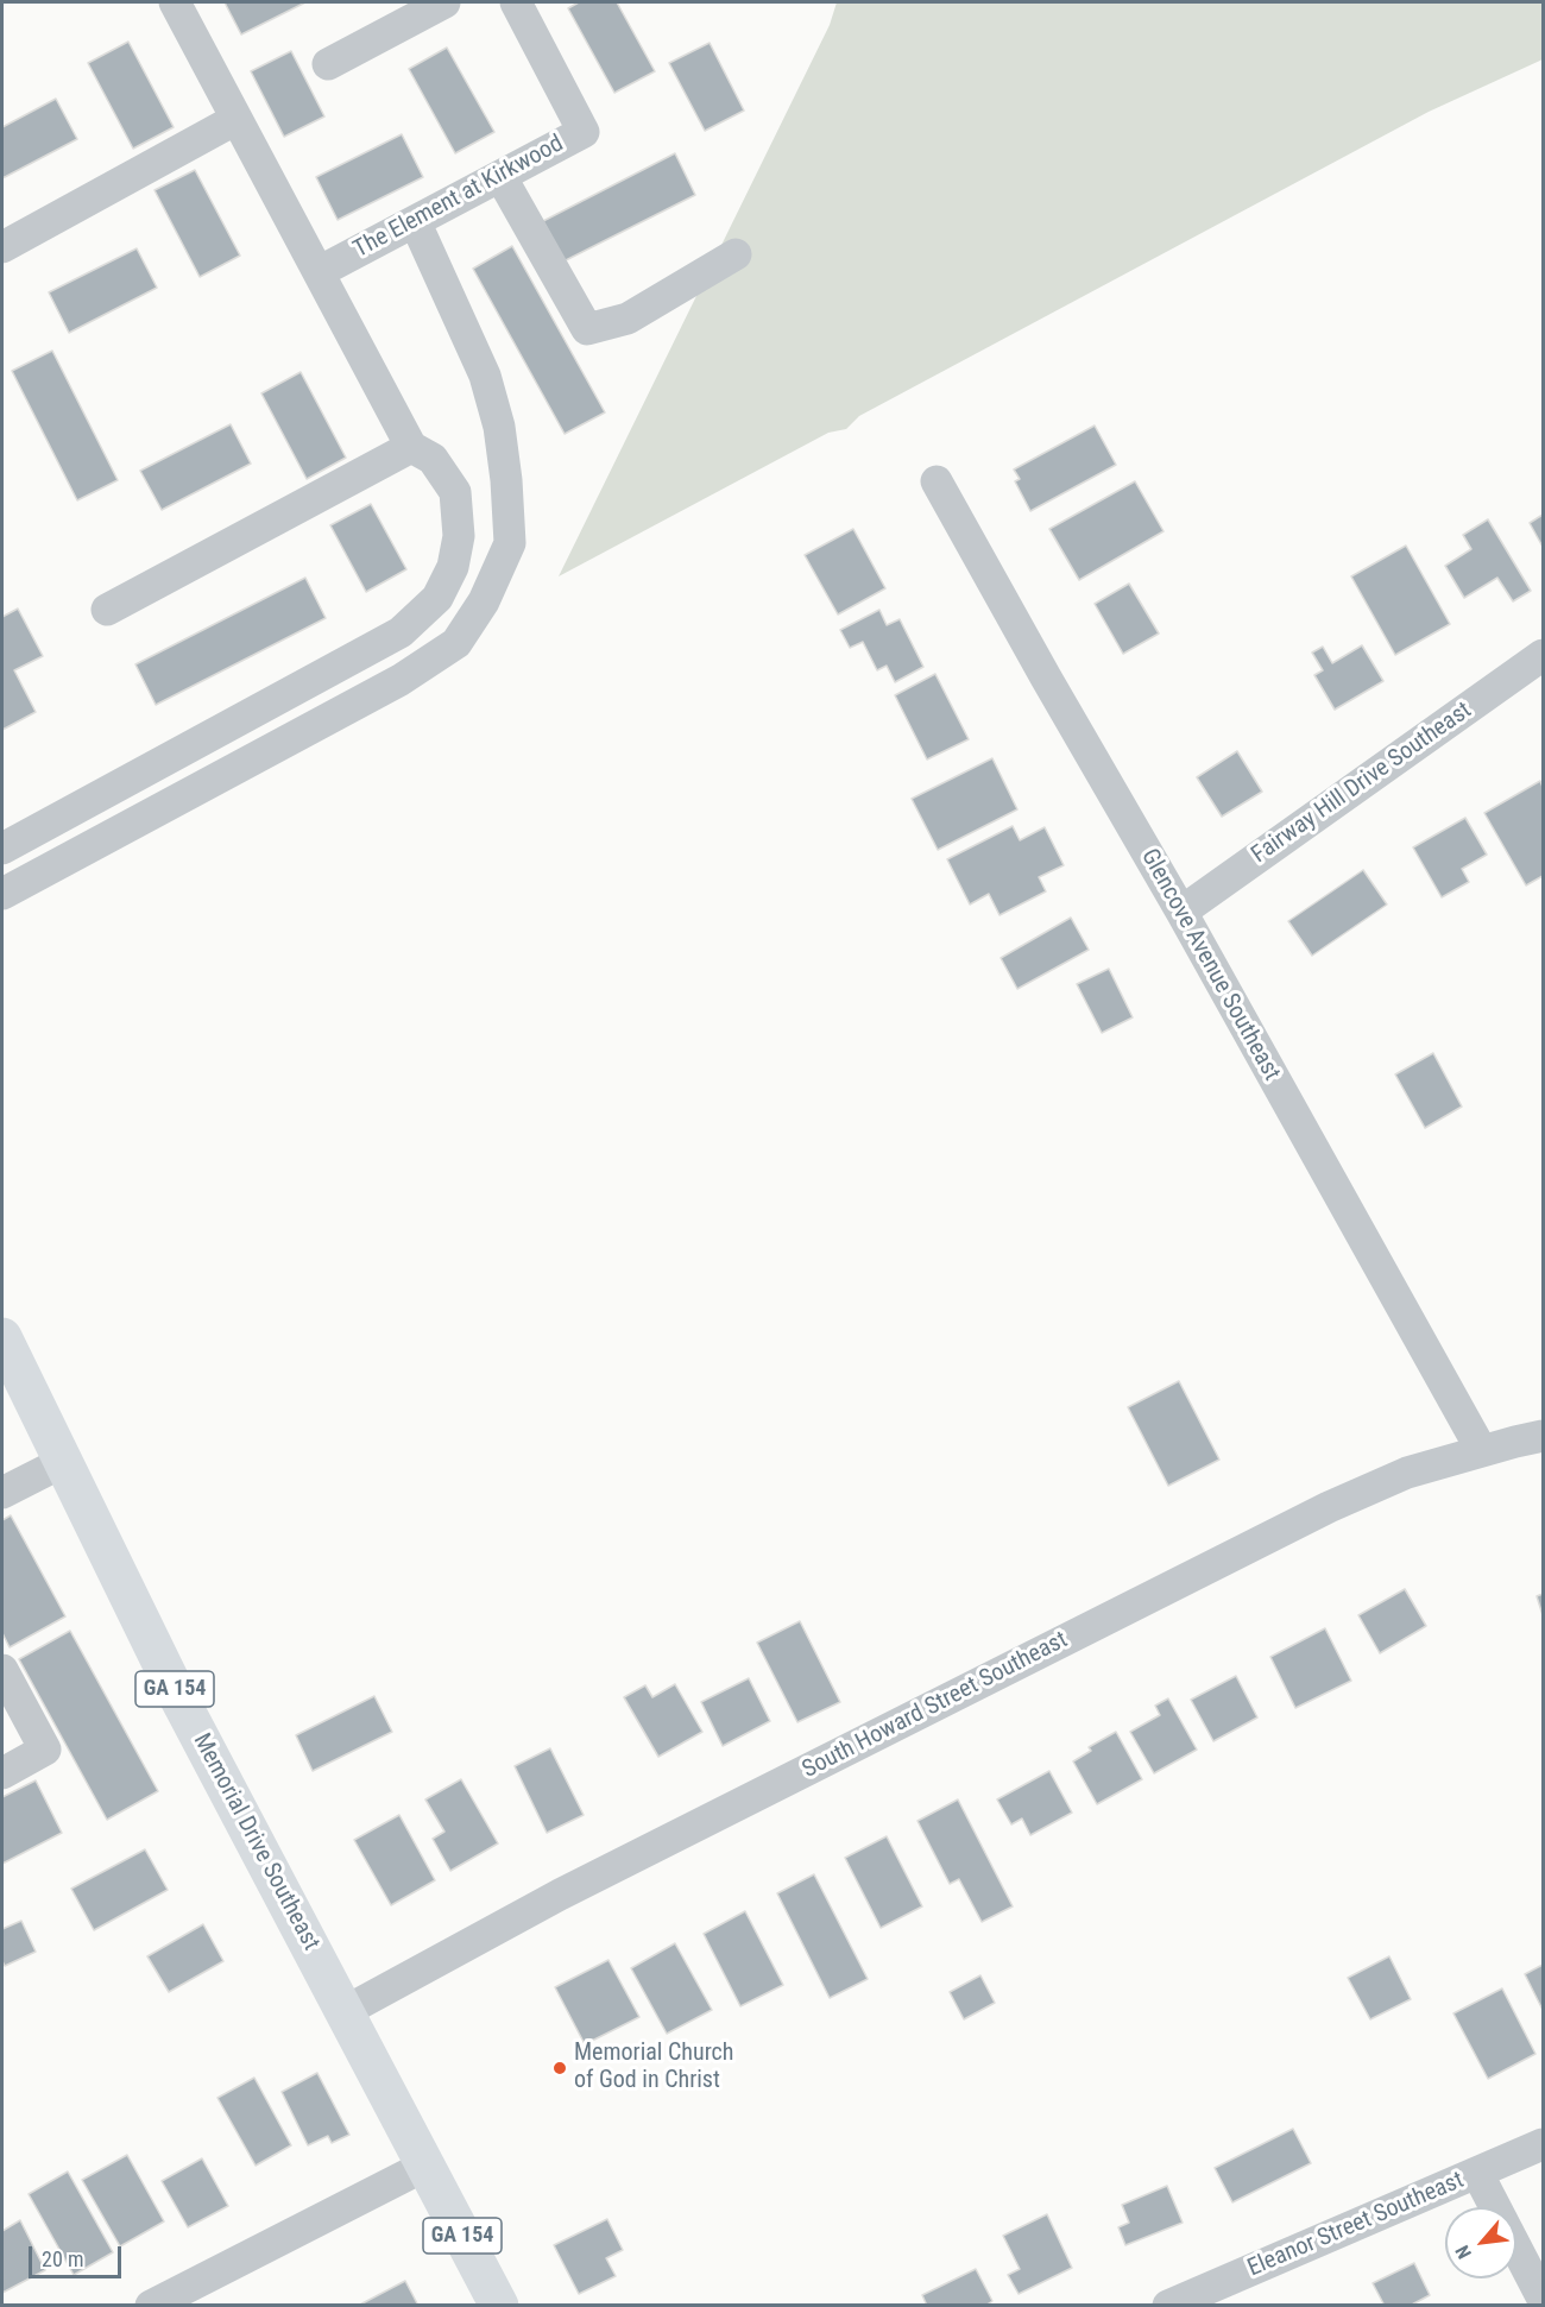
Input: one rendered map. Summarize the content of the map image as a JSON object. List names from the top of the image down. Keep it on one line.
{"streets":{"main road":["GA 154","Memorial Drive Southeast"],"street":["The Element at Kirkwood","Fairway Hill Drive Southeast","Glencove Avenue Southeast","South Howard Street Southeast","Eleanor Street Southeast"]},"crossings":[["Fairway Hill Drive Southeast","Glencove Avenue Southeast"],["Glencove Avenue Southeast","South Howard Street Southeast"],["South Howard Street Southeast","Memorial Drive Southeast"]],"places":["Memorial Church of God in Christ"],"scale_bar":"20 m","north":"bottom left"}
